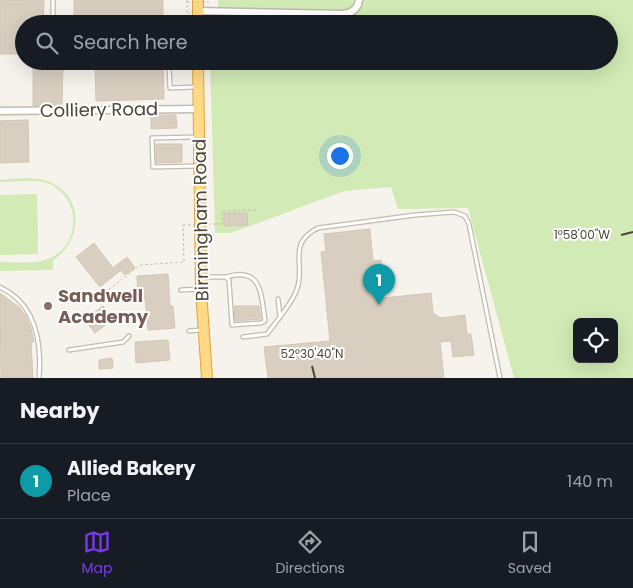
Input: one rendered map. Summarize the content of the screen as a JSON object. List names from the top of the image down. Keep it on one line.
{"streets":{"highway":["Birmingham Road"],"street":["Colliery Road"]},"crossings":[["Colliery Road","Birmingham Road"]],"places":["Sandwell Academy"],"page":{"search":"Search here","pins":"1","heading":"Nearby","list":[{"mark":"1","name":"Allied Bakery","note":"Place","value":"140 m"}],"nav":["Map","Directions","Saved"]},"coordinates":["1°58'00\"W","52°30'40\"N"]}
